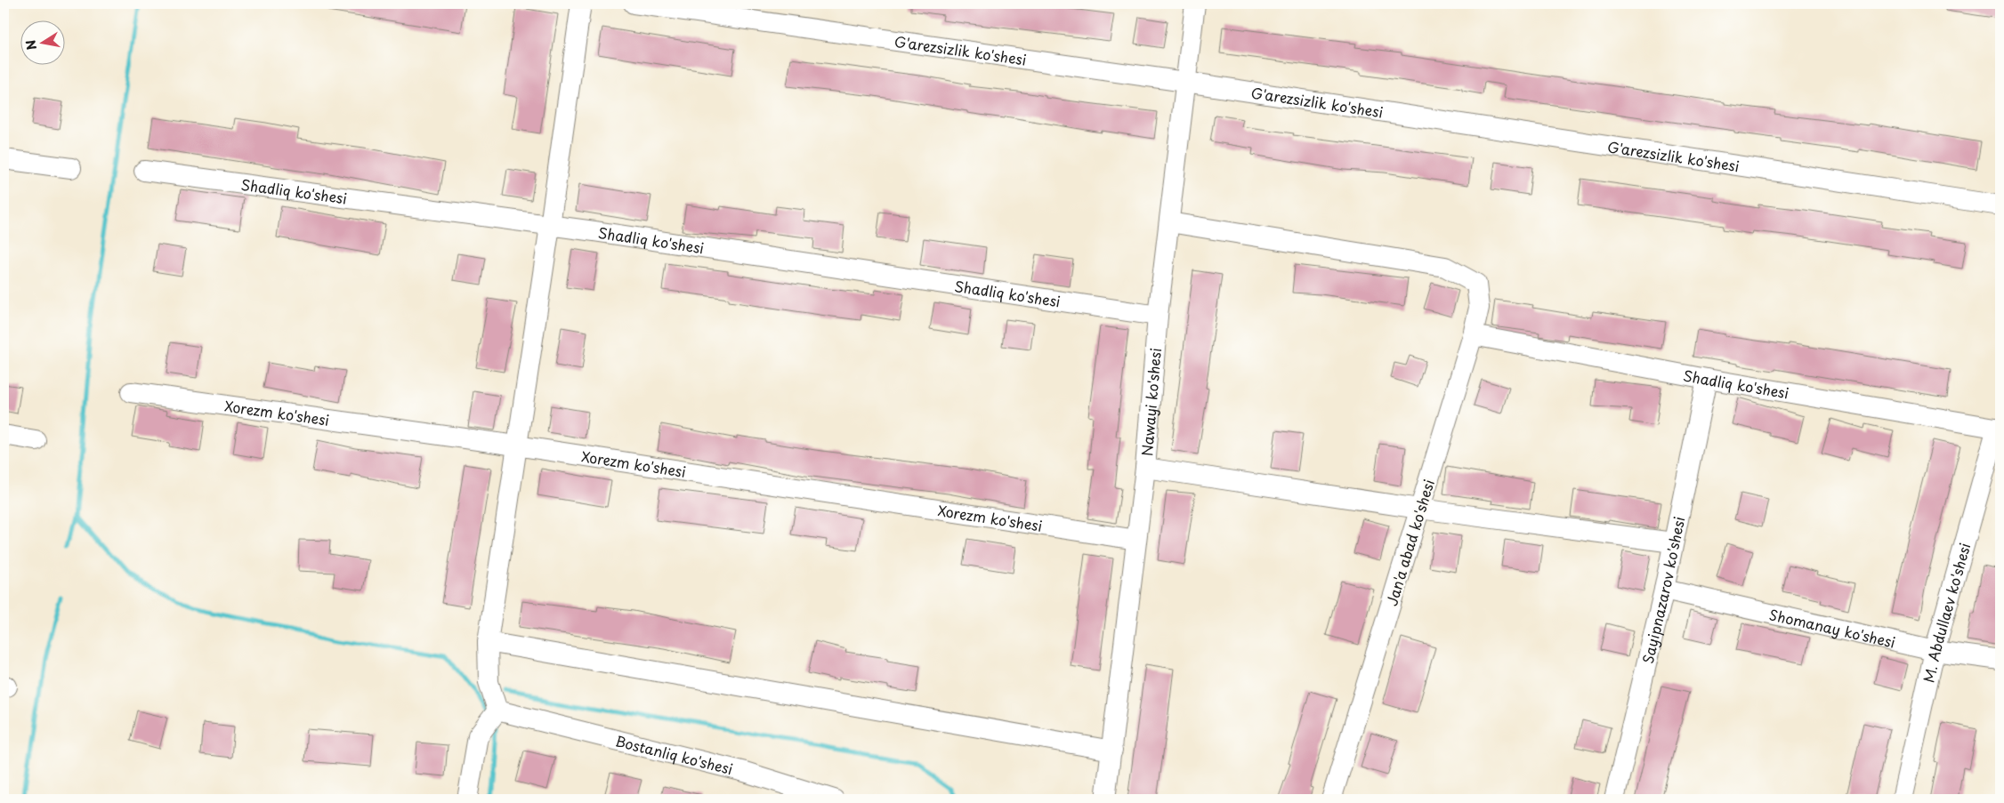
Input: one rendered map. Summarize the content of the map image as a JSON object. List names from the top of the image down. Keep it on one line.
{"streets":{"street":["G'arezsizlik ko'shesi","Shadliq ko'shesi","Nawayi ko'shesi","Xorezm ko'shesi","Jan'a abad ko'shesi","Sayipnazarov ko'shesi","M. Abdullaev ko'shesi","Shomanay ko'shesi","Bostanliq ko'shesi"]},"crossings":[["G'arezsizlik ko'shesi","Nawayi ko'shesi"],["Shadliq ko'shesi","Nawayi ko'shesi"],["Shadliq ko'shesi","Jan'a abad ko'shesi"],["Shadliq ko'shesi","Sayipnazarov ko'shesi"],["Shadliq ko'shesi","M. Abdullaev ko'shesi"],["Nawayi ko'shesi","Xorezm ko'shesi"],["Nawayi ko'shesi","Jan'a abad ko'shesi"],["Sayipnazarov ko'shesi","Shomanay ko'shesi"],["M. Abdullaev ko'shesi","Shomanay ko'shesi"]],"north":"left"}
